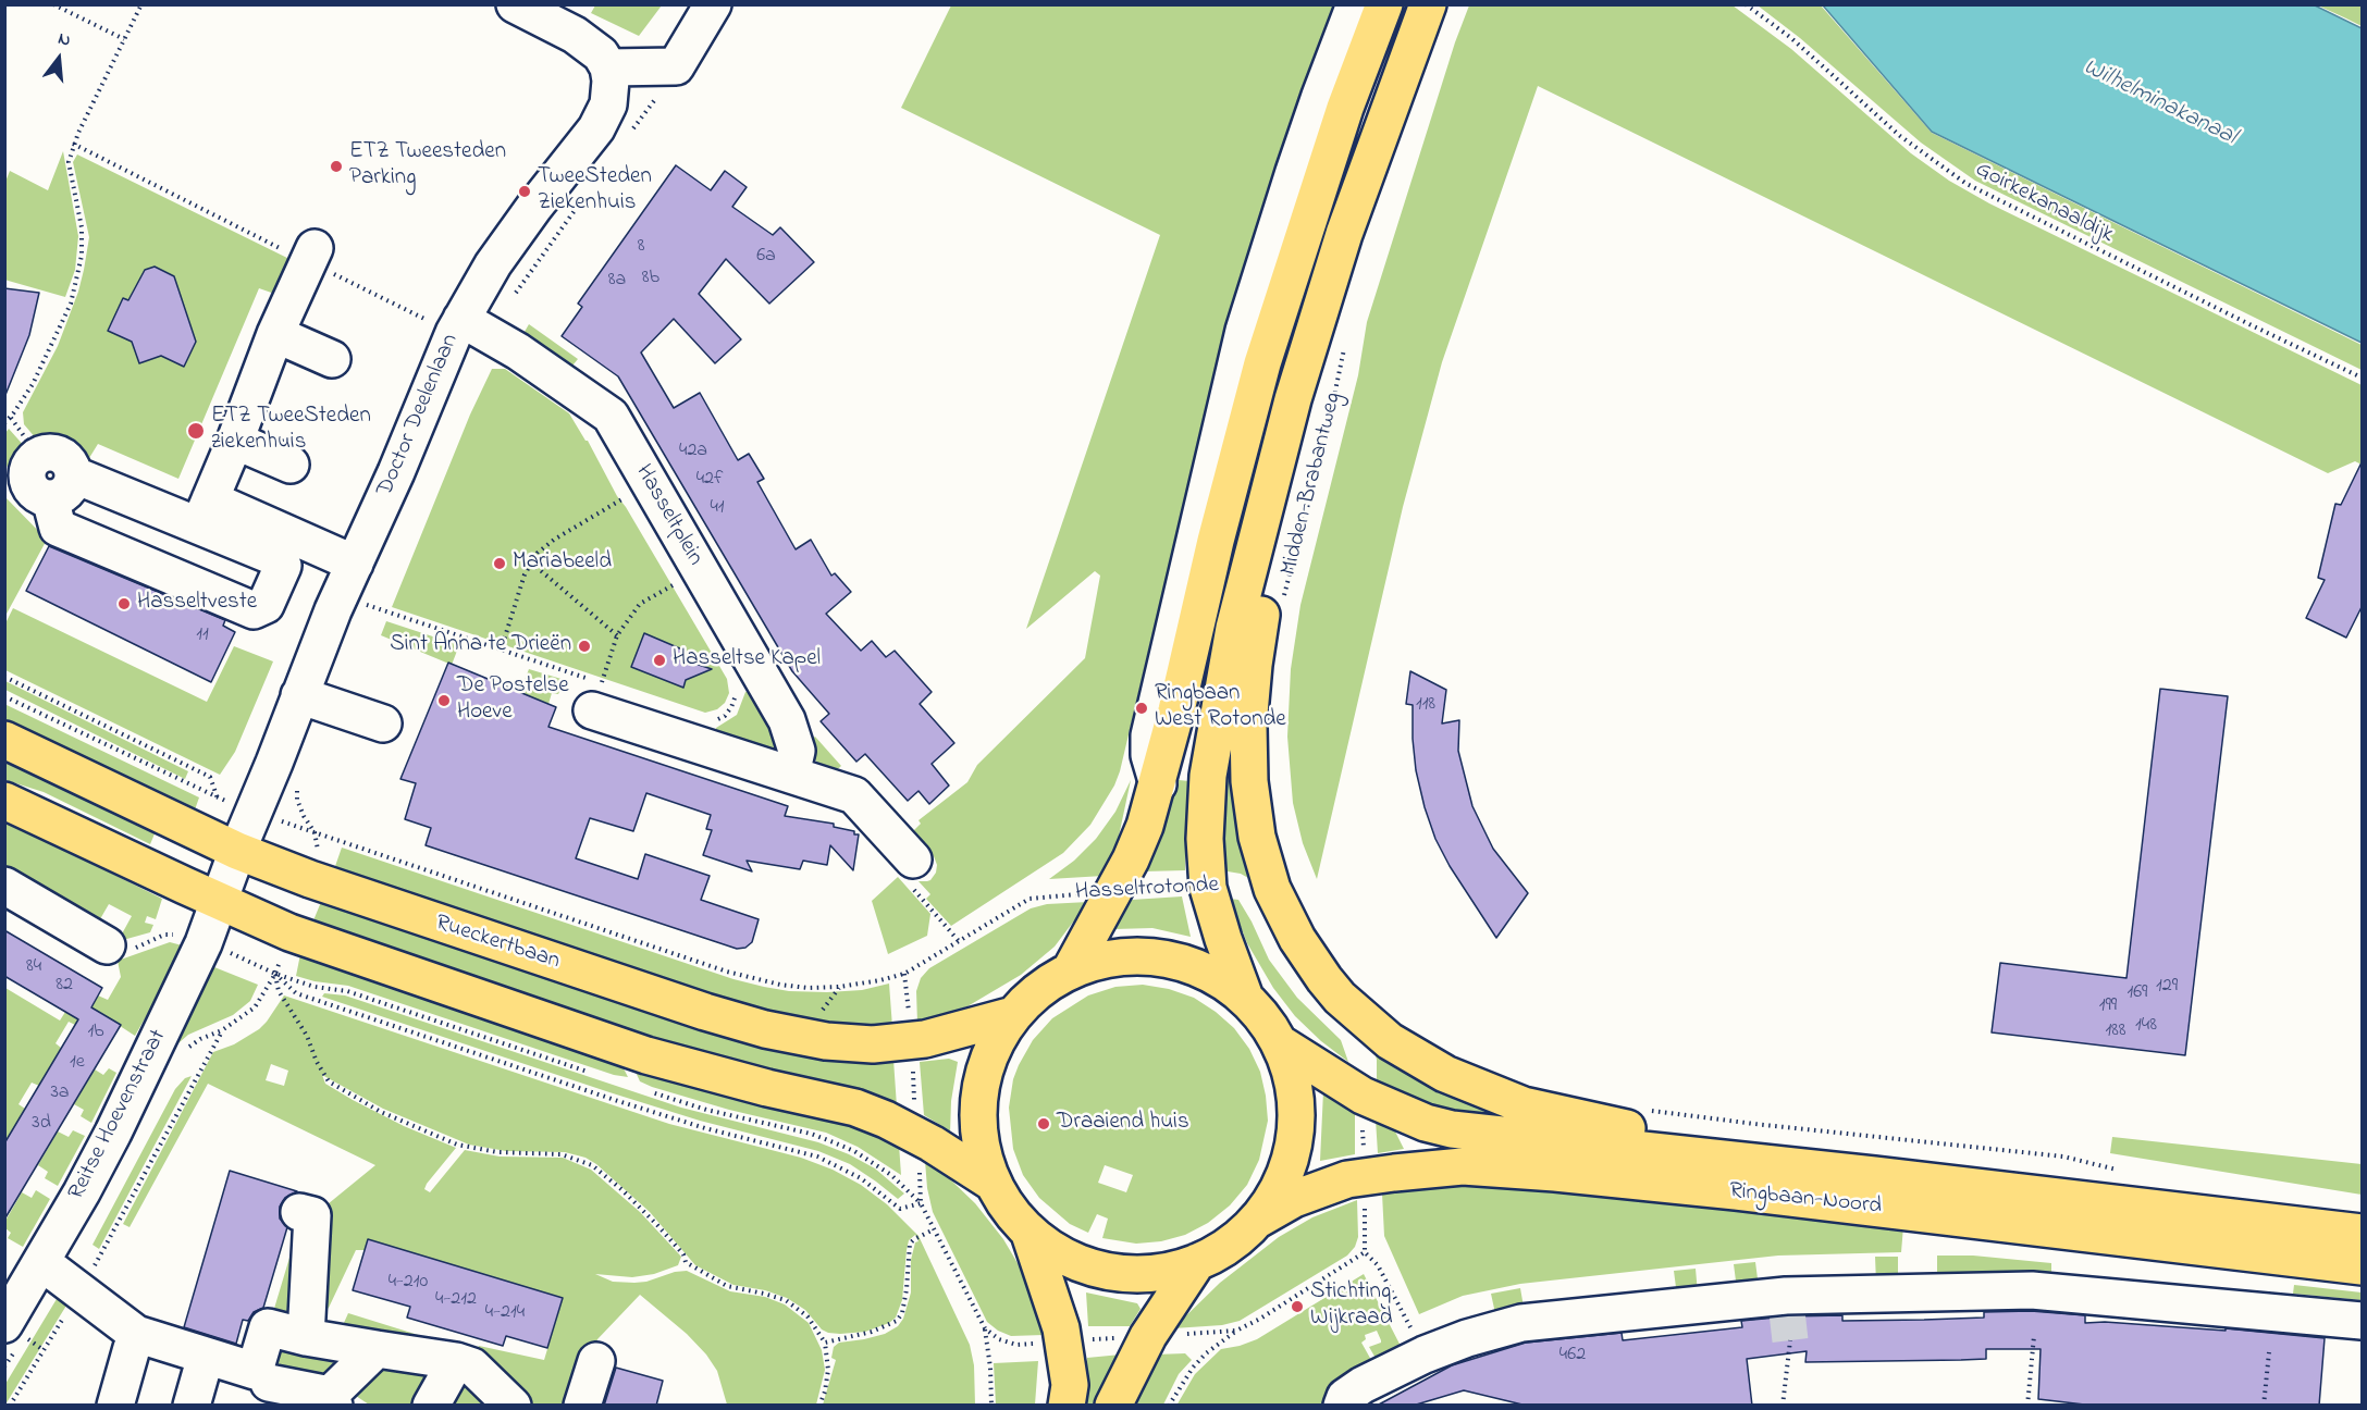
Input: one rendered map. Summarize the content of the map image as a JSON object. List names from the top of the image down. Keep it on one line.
{"streets":{"main road":["Midden-Brabantweg","Rueckertbaan","Ringbaan-Noord"],"street":["Doctor Deelenlaan","Hasseltplein","Reitse Hoevenstraat"],"path":["Goirkekanaaldijk","Hasseltrotonde"]},"crossings":[["Doctor Deelenlaan","Hasseltplein"],["Doctor Deelenlaan","Rueckertbaan"],["Doctor Deelenlaan","Reitse Hoevenstraat"],["Midden-Brabantweg","Hasseltrotonde"],["Midden-Brabantweg","Ringbaan-Noord"],["Hasseltrotonde","Rueckertbaan"],["Rueckertbaan","Reitse Hoevenstraat"]],"water":["Wilhelminakanaal"],"places":["ETZ Tweesteden Parking","TweeSteden Ziekenhuis","ETZ TweeSteden ziekenhuis","Mariabeeld","Hasseltveste","Sint Anna te Drieën","Hasseltse Kapel","De Postelse Hoeve","Ringbaan West Rotonde","Draaiend huis","Stichting Wijkraad"],"house_numbers":["8","6a","8b","8a","42a","42f","41","11","118","84","82","129","169","199","148","188","1b","1e","3a","3d","4-210","4-212","4-214","462"],"north":"top"}
